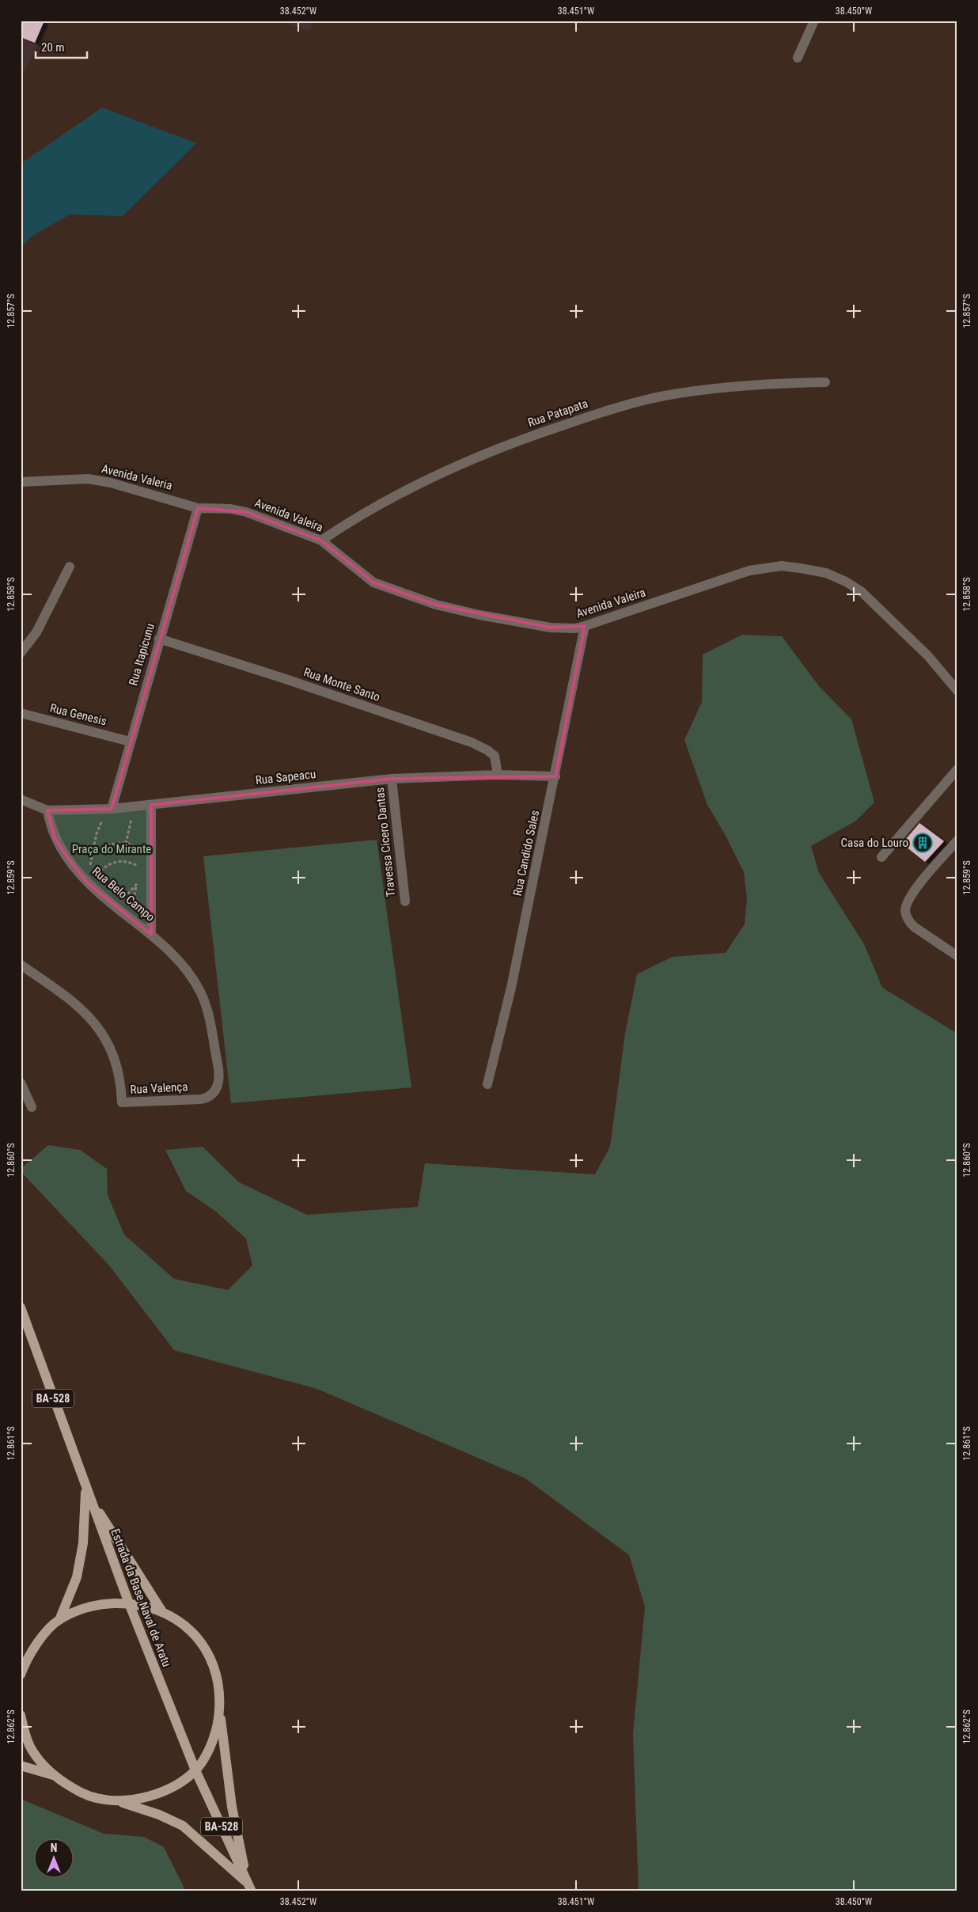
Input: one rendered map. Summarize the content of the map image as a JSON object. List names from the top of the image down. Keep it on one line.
{"streets":{"main road":["BA-528","Estrada da Base Naval de Aratu"],"street":["Rua Patapata","Avenida Valeria","Avenida Valeira","Rua Itapicunu","Rua Monte Santo","Rua Genesis","Rua Sapeacu","Travessa Cicero Dantas","Rua Candido Sales","Rua Belo Campo","Rua Valença"]},"crossings":[["Rua Patapata","Avenida Valeira"],["Avenida Valeria","Avenida Valeira"],["Avenida Valeria","Rua Itapicunu"],["Avenida Valeira","Rua Itapicunu"],["Avenida Valeira","Rua Candido Sales"],["Rua Itapicunu","Rua Monte Santo"],["Rua Itapicunu","Rua Genesis"],["Rua Itapicunu","Rua Sapeacu"],["Rua Monte Santo","Rua Sapeacu"],["Rua Sapeacu","Travessa Cicero Dantas"],["Rua Sapeacu","Rua Candido Sales"],["Rua Sapeacu","Rua Belo Campo"],["Rua Belo Campo","Rua Valença"]],"parks":["Praça do Mirante"],"places":{"building":["Casa do Louro"]},"scale_bar":"20 m","north":"top","coordinates":["38.452°W","38.451°W","38.450°W","12.857°S","12.858°S","12.859°S","12.860°S","12.861°S","12.862°S"]}
